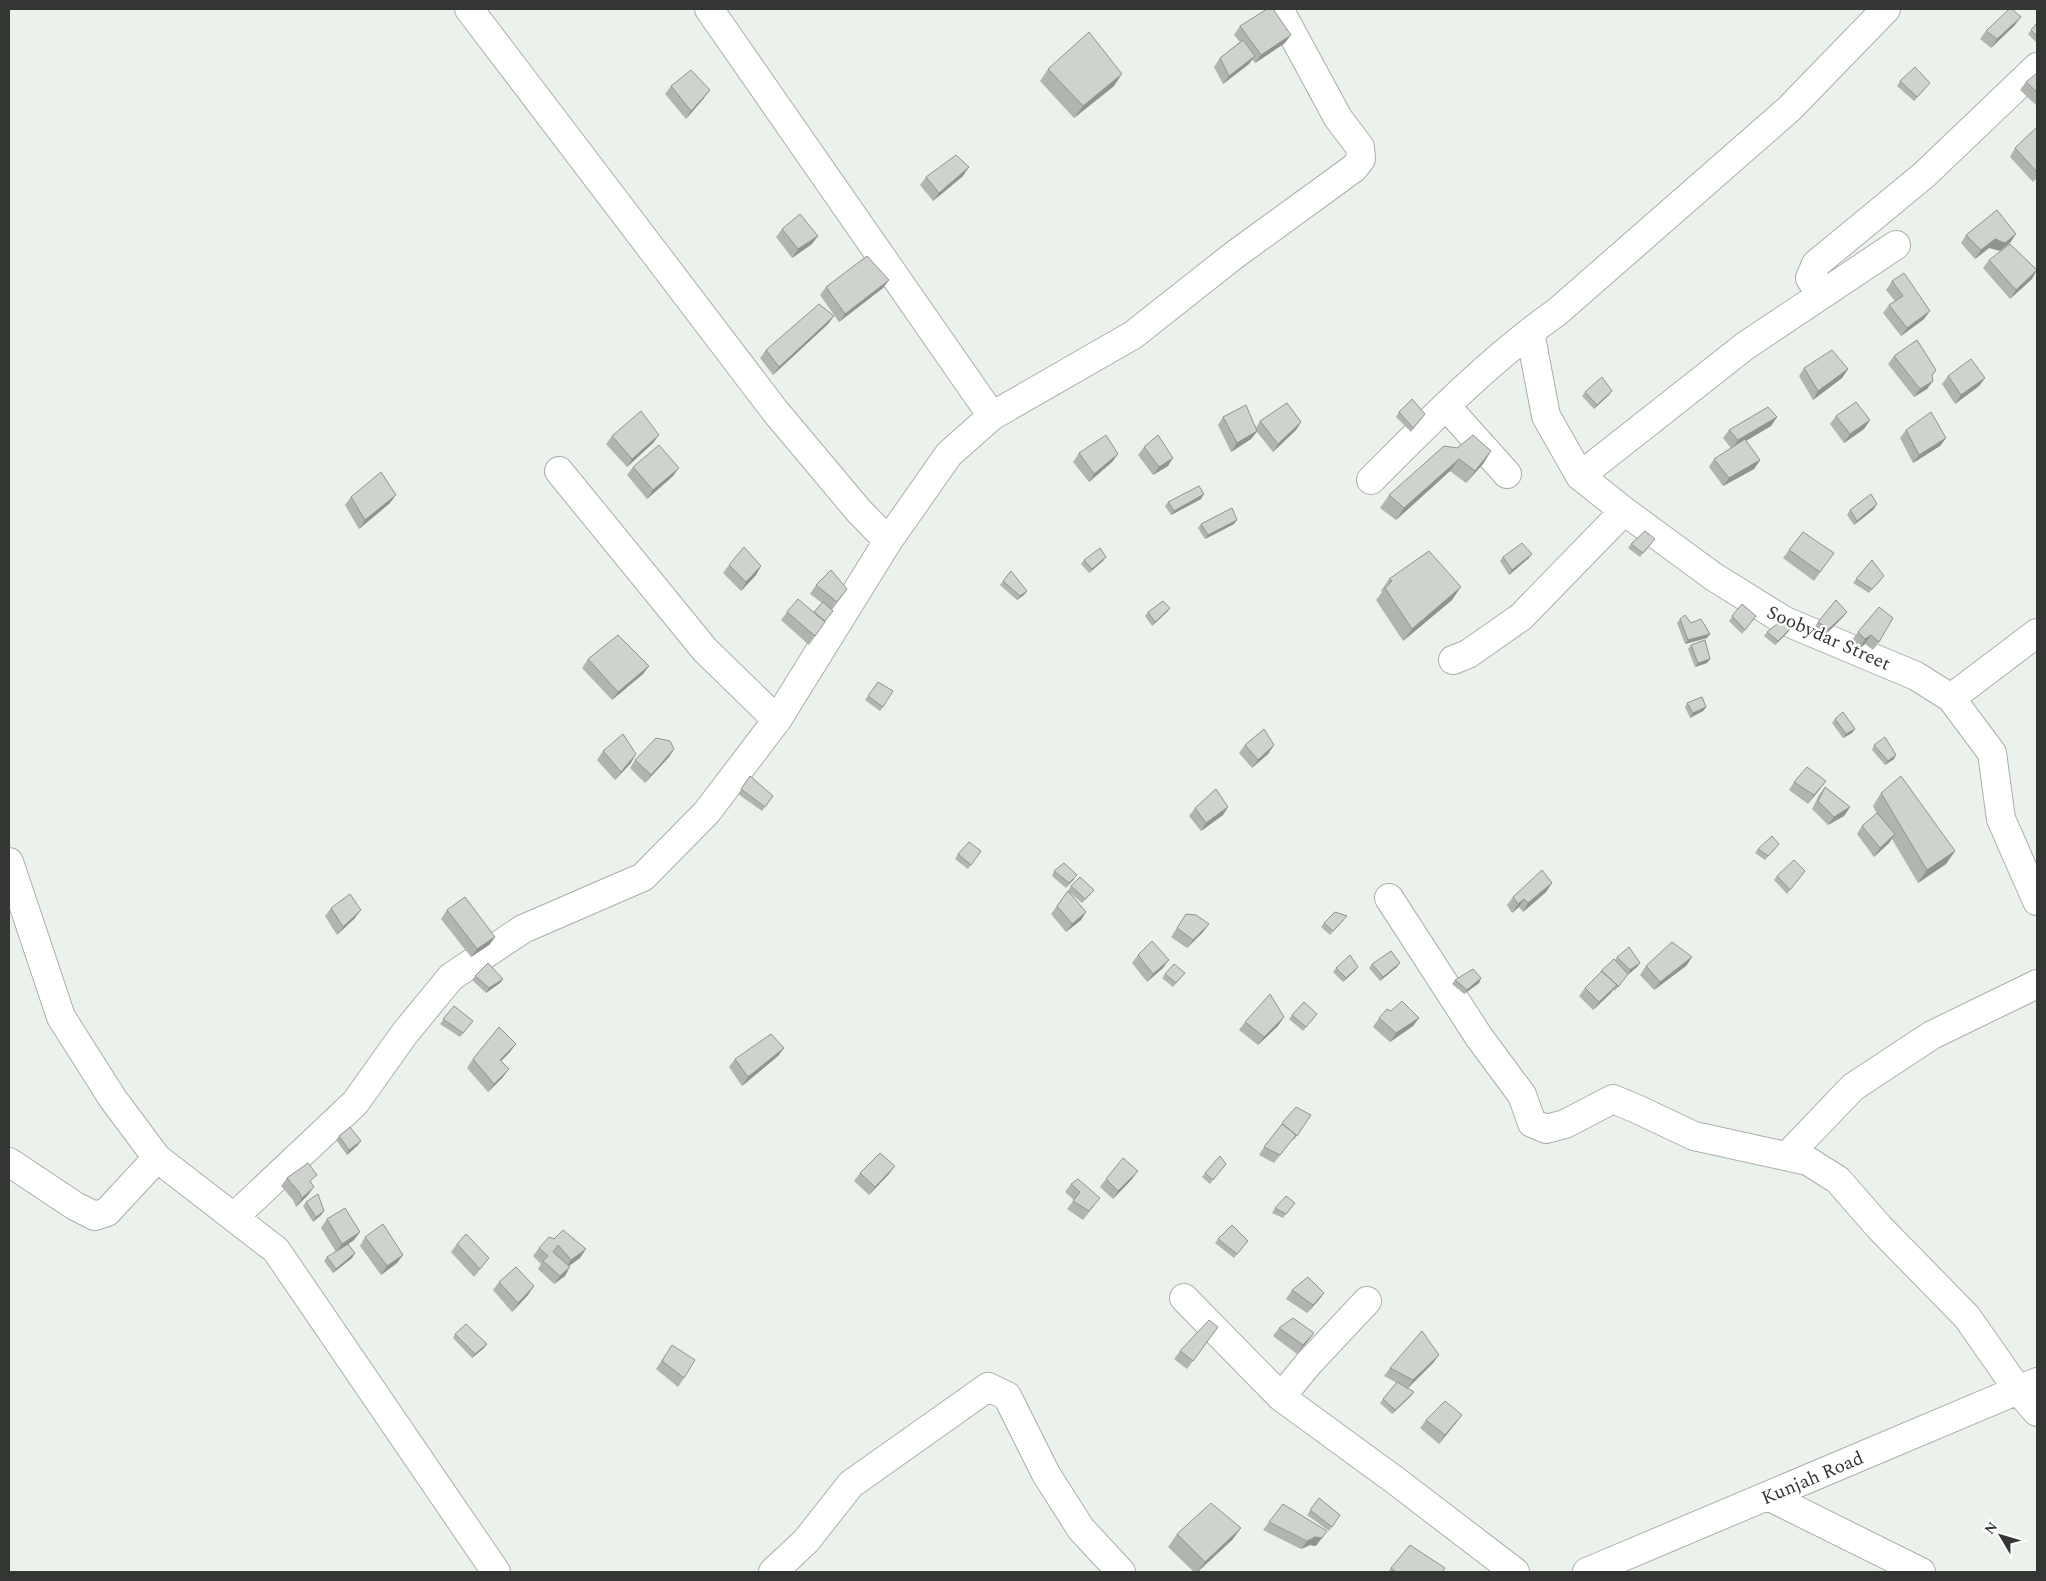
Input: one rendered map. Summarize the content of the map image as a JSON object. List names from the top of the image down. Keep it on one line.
{"streets":{"street":["Soobydar Street","Kunjah Road"]},"north":"top left"}
